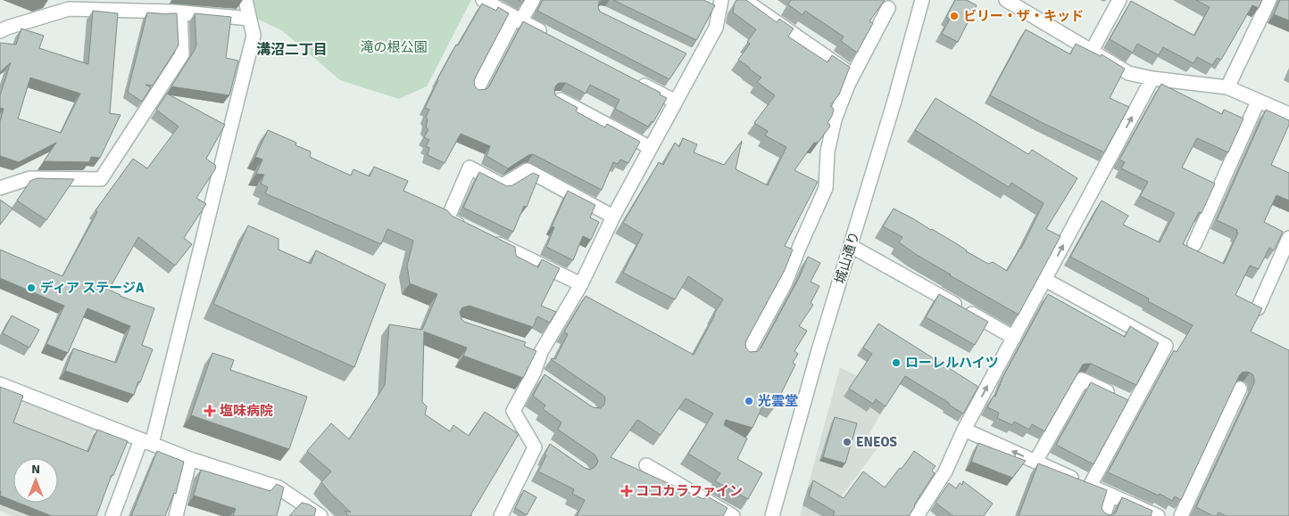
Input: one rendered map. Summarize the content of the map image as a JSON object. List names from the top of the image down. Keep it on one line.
{"streets":{"street":["城山通り"]},"districts":["溝沼二丁目"],"parks":["滝の根公園"],"places":{"other":["ビリー・ザ・キッド","ディア ステージA","ローレルハイツ","光雲堂","ENEOS"],"health":["塩味病院","ココカラファイン"]},"north":"top"}
